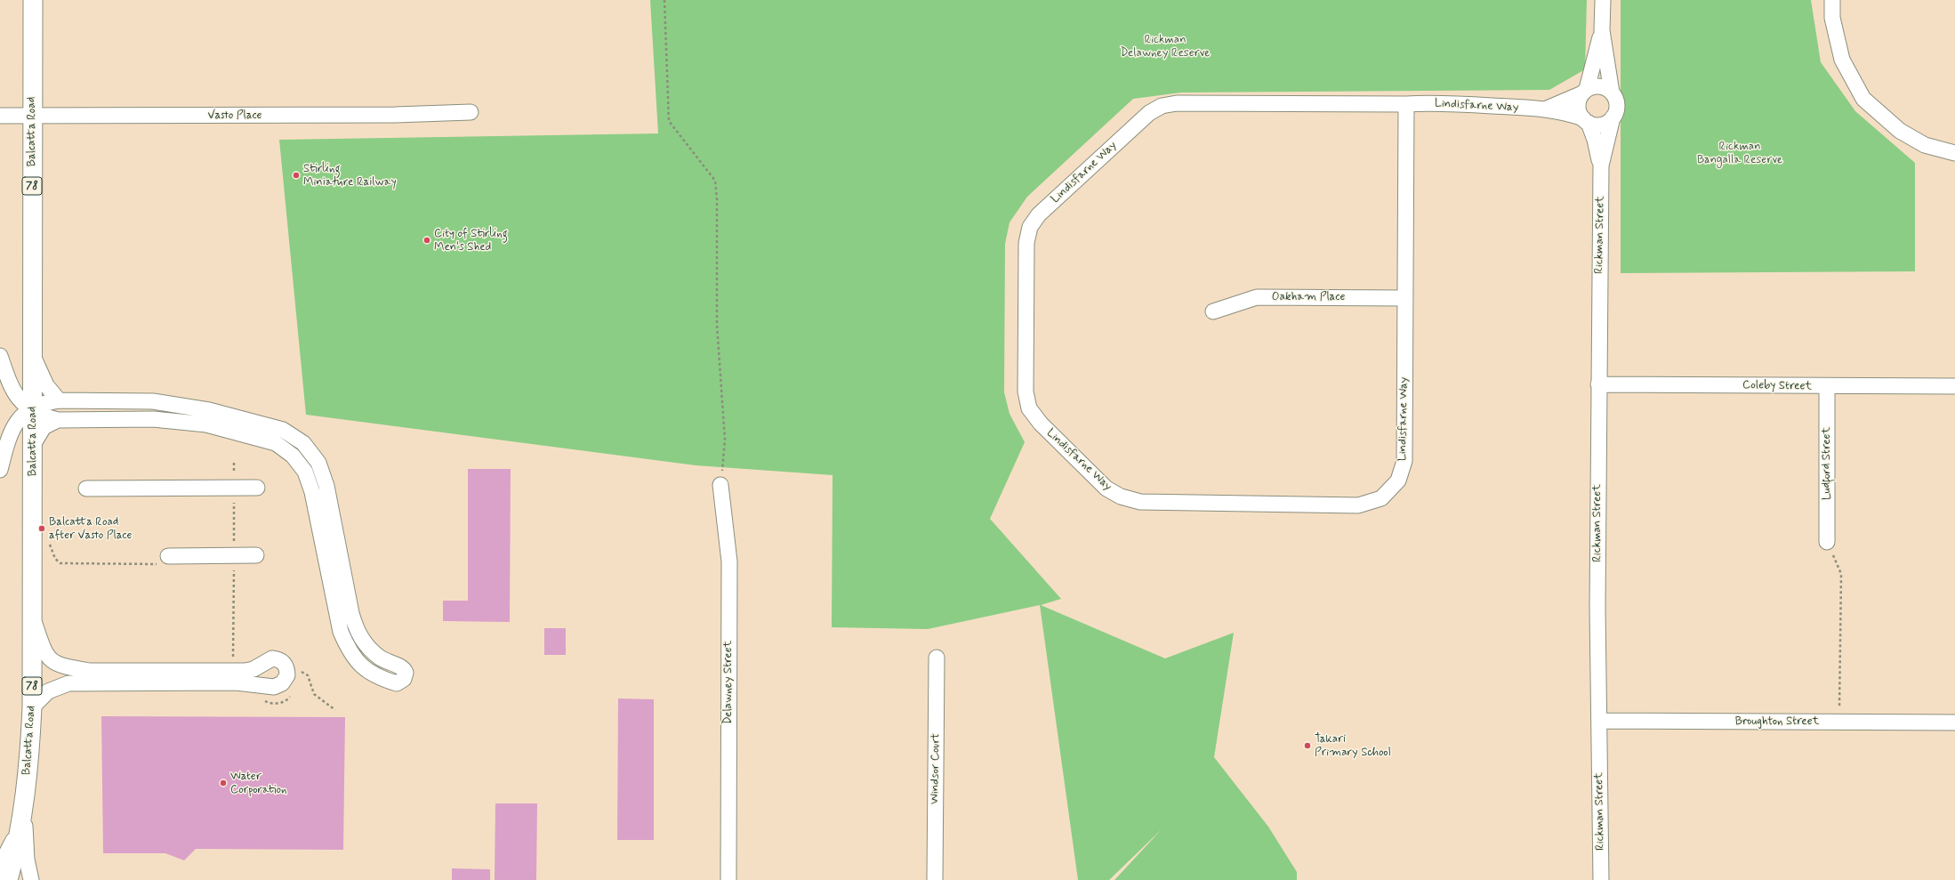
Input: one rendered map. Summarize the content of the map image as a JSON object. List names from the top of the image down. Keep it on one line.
{"streets":{"main road":["Balcatta Road","78"],"street":["Lindisfarne Way","Vasto Place","Rickman Street","Oakham Place","Coleby Street","Ludford Street","Delawney Street","Broughton Street","Windsor Court"]},"crossings":[["Lindisfarne Way","Rickman Street"],["Lindisfarne Way","Oakham Place"],["Vasto Place","Balcatta Road"],["Rickman Street","Coleby Street"],["Rickman Street","Broughton Street"],["Coleby Street","Ludford Street"]],"parks":["Rickman Delawney Reserve","Rickman Bangalla Reserve"],"places":["Stirling Miniature Railway","City of Stirling Men's Shed","Balcatta Road after Vasto Place","Takari Primary School","Water Corporation"]}
